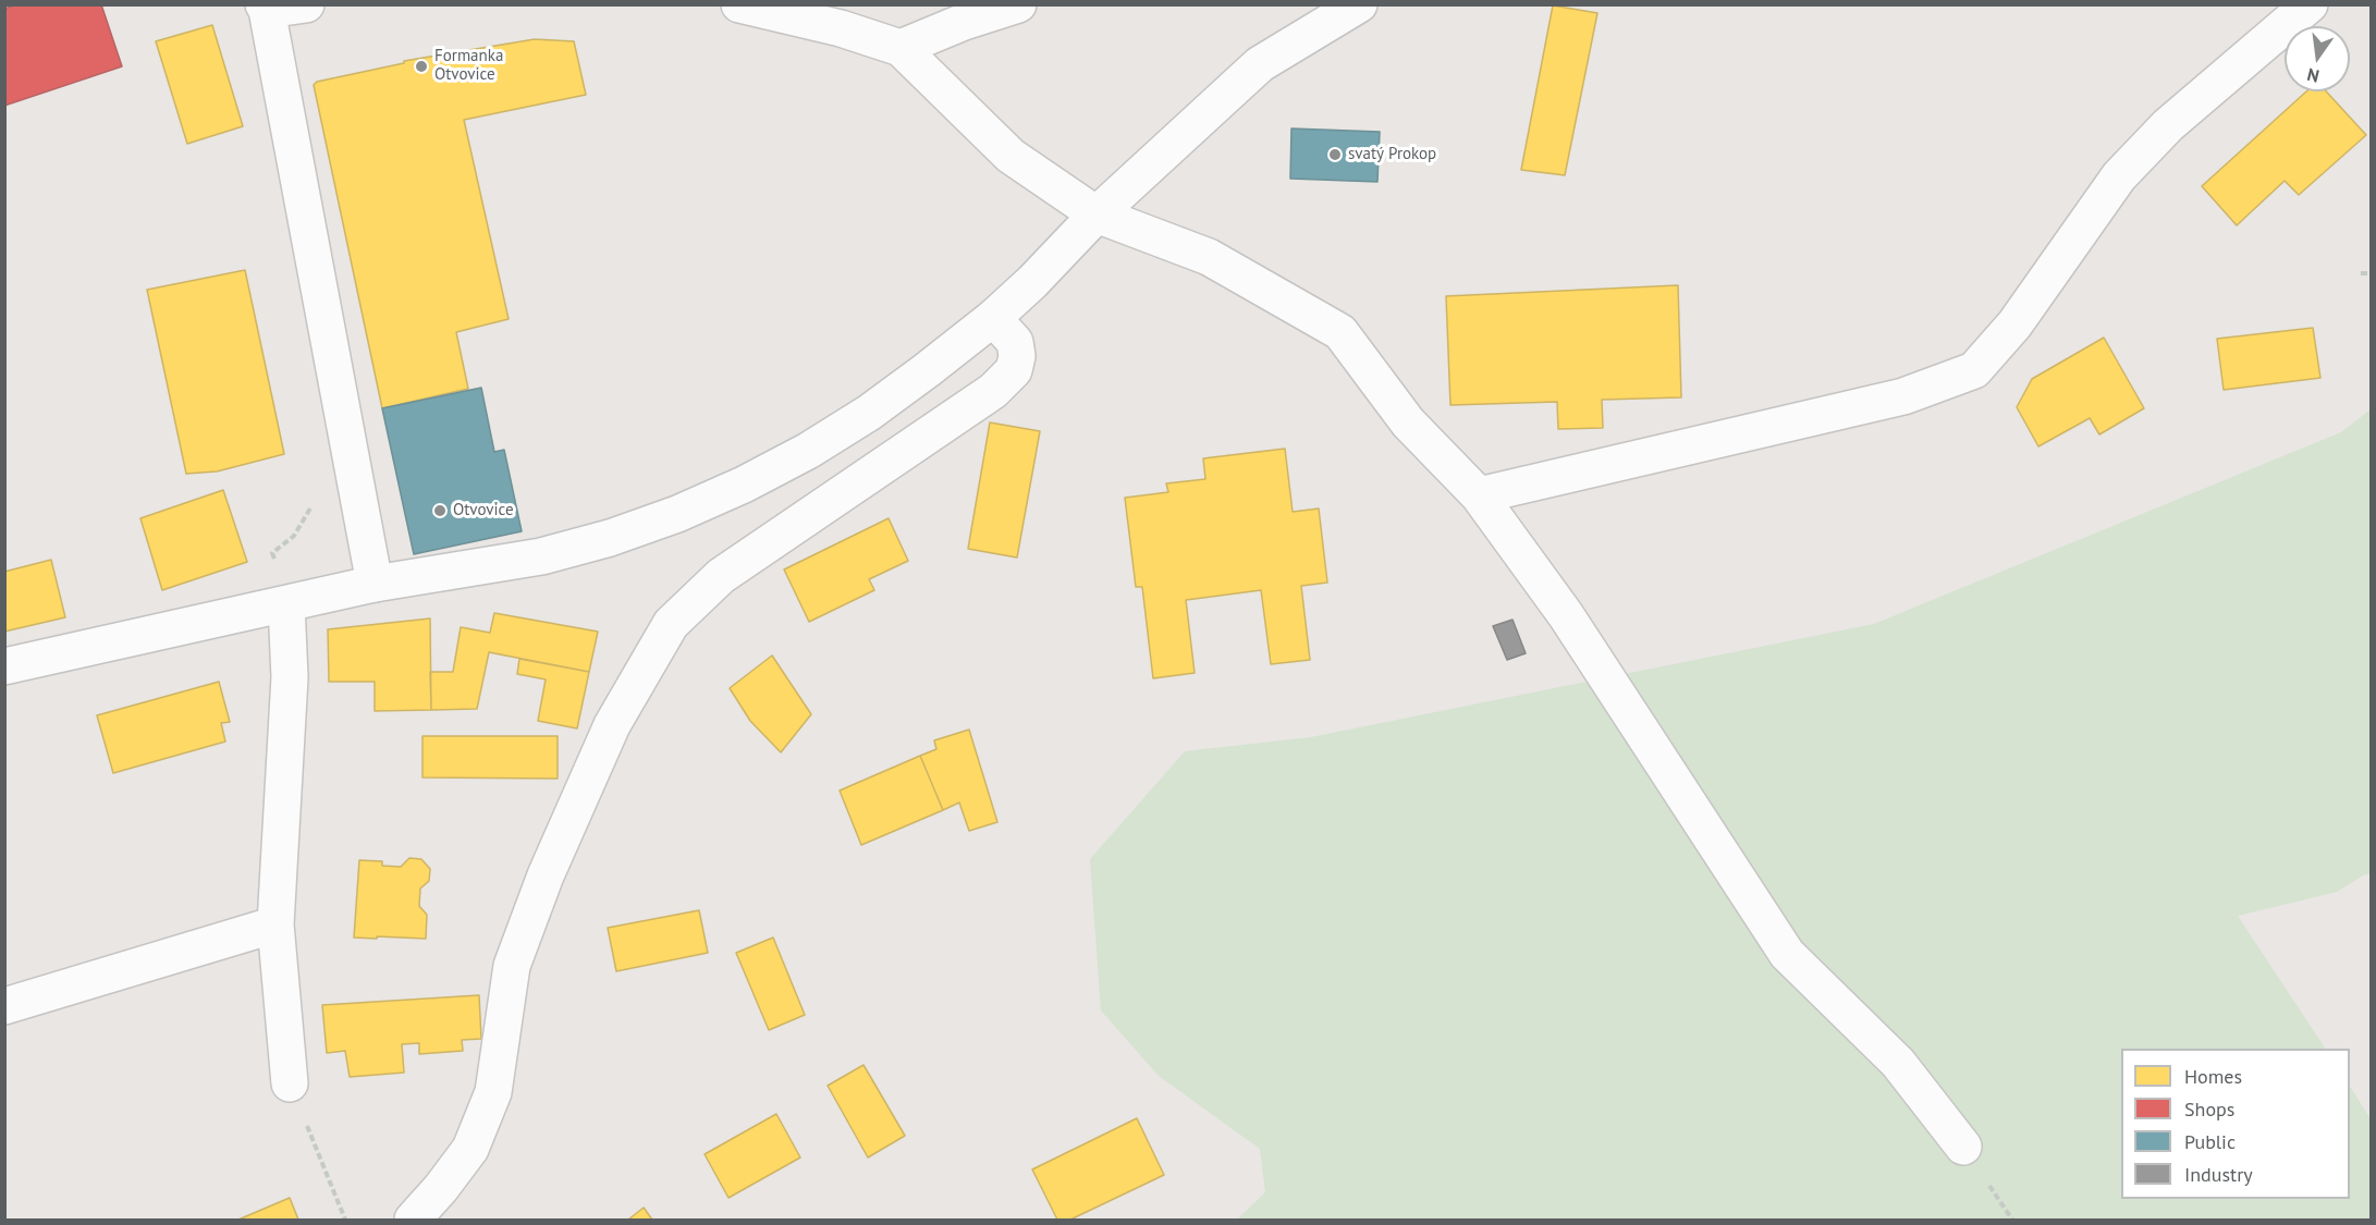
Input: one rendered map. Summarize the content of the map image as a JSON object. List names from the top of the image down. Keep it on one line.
{"places":["Formanka Otvovice","svatý Prokop","Otvovice"],"legend":["Homes","Shops","Public","Industry"],"north":"bottom"}
